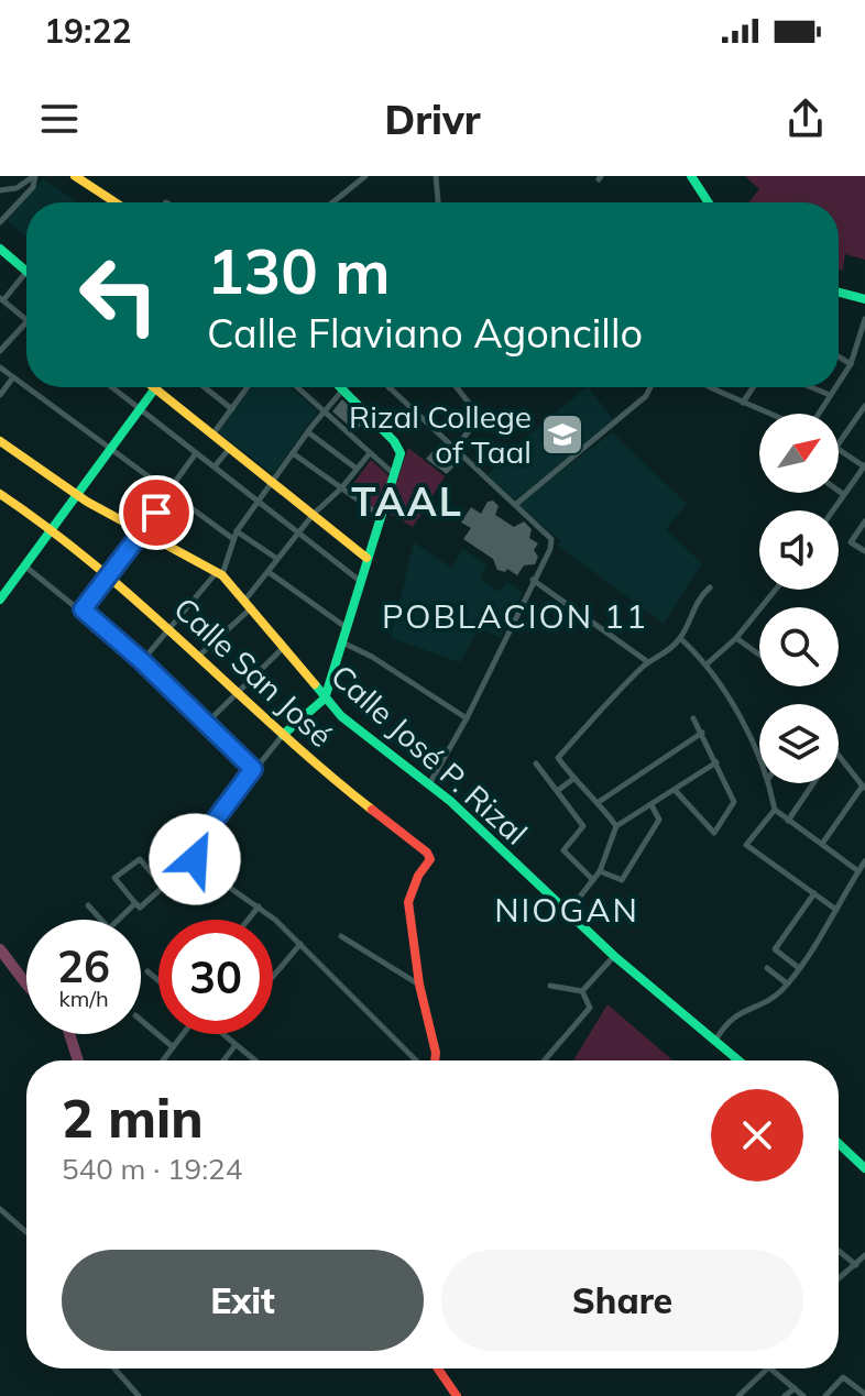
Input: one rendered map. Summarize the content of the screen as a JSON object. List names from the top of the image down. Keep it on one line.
{"streets":{"street":["Calle San José","Calle José P. Rizal"]},"districts":["TAAL","POBLACION 11","NIOGAN"],"places":{"school or university":["Rizal College of Taal"]},"north":"top right","page":{"status":"19:22","header":"Drivr","turn":["130 m","Calle Flaviano Agoncillo"],"speed":"26 km/h","limit":"30","heading":["2 min","540 m · 19:24"],"buttons":["Exit","Share"]}}
